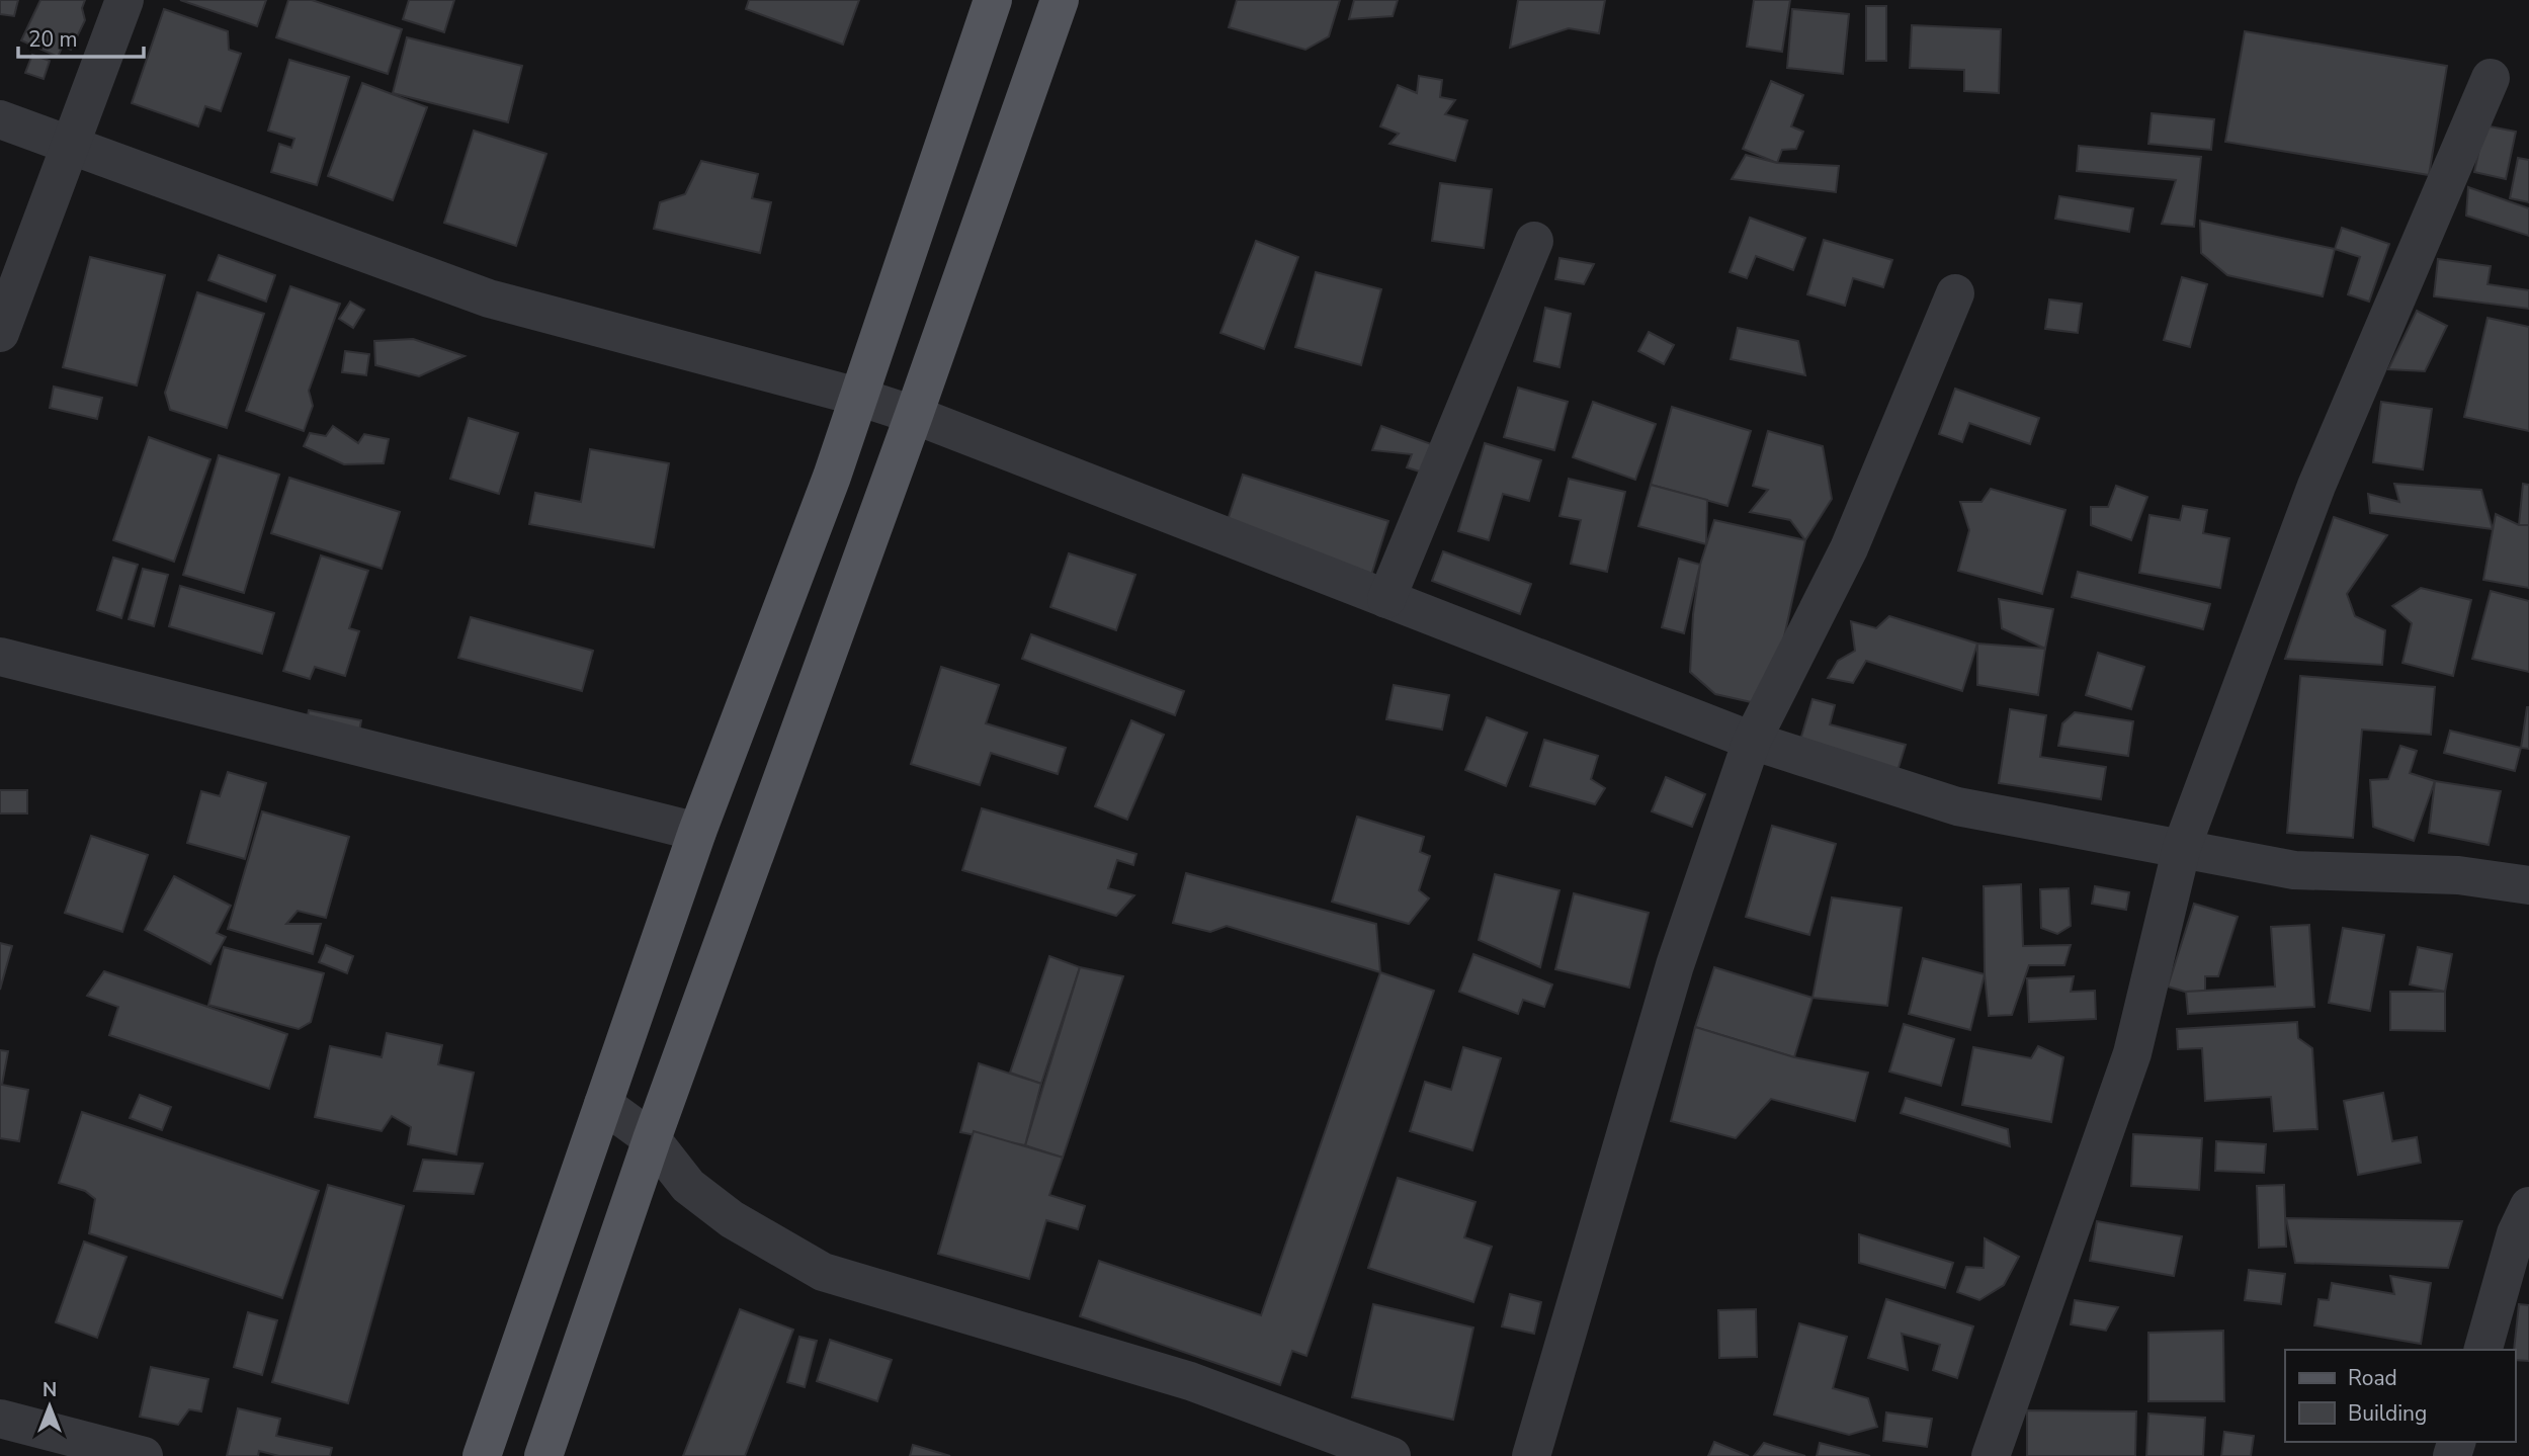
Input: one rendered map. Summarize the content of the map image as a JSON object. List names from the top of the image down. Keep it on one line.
{"legend":["Road","Building"],"scale_bar":"20 m","north":"top"}
